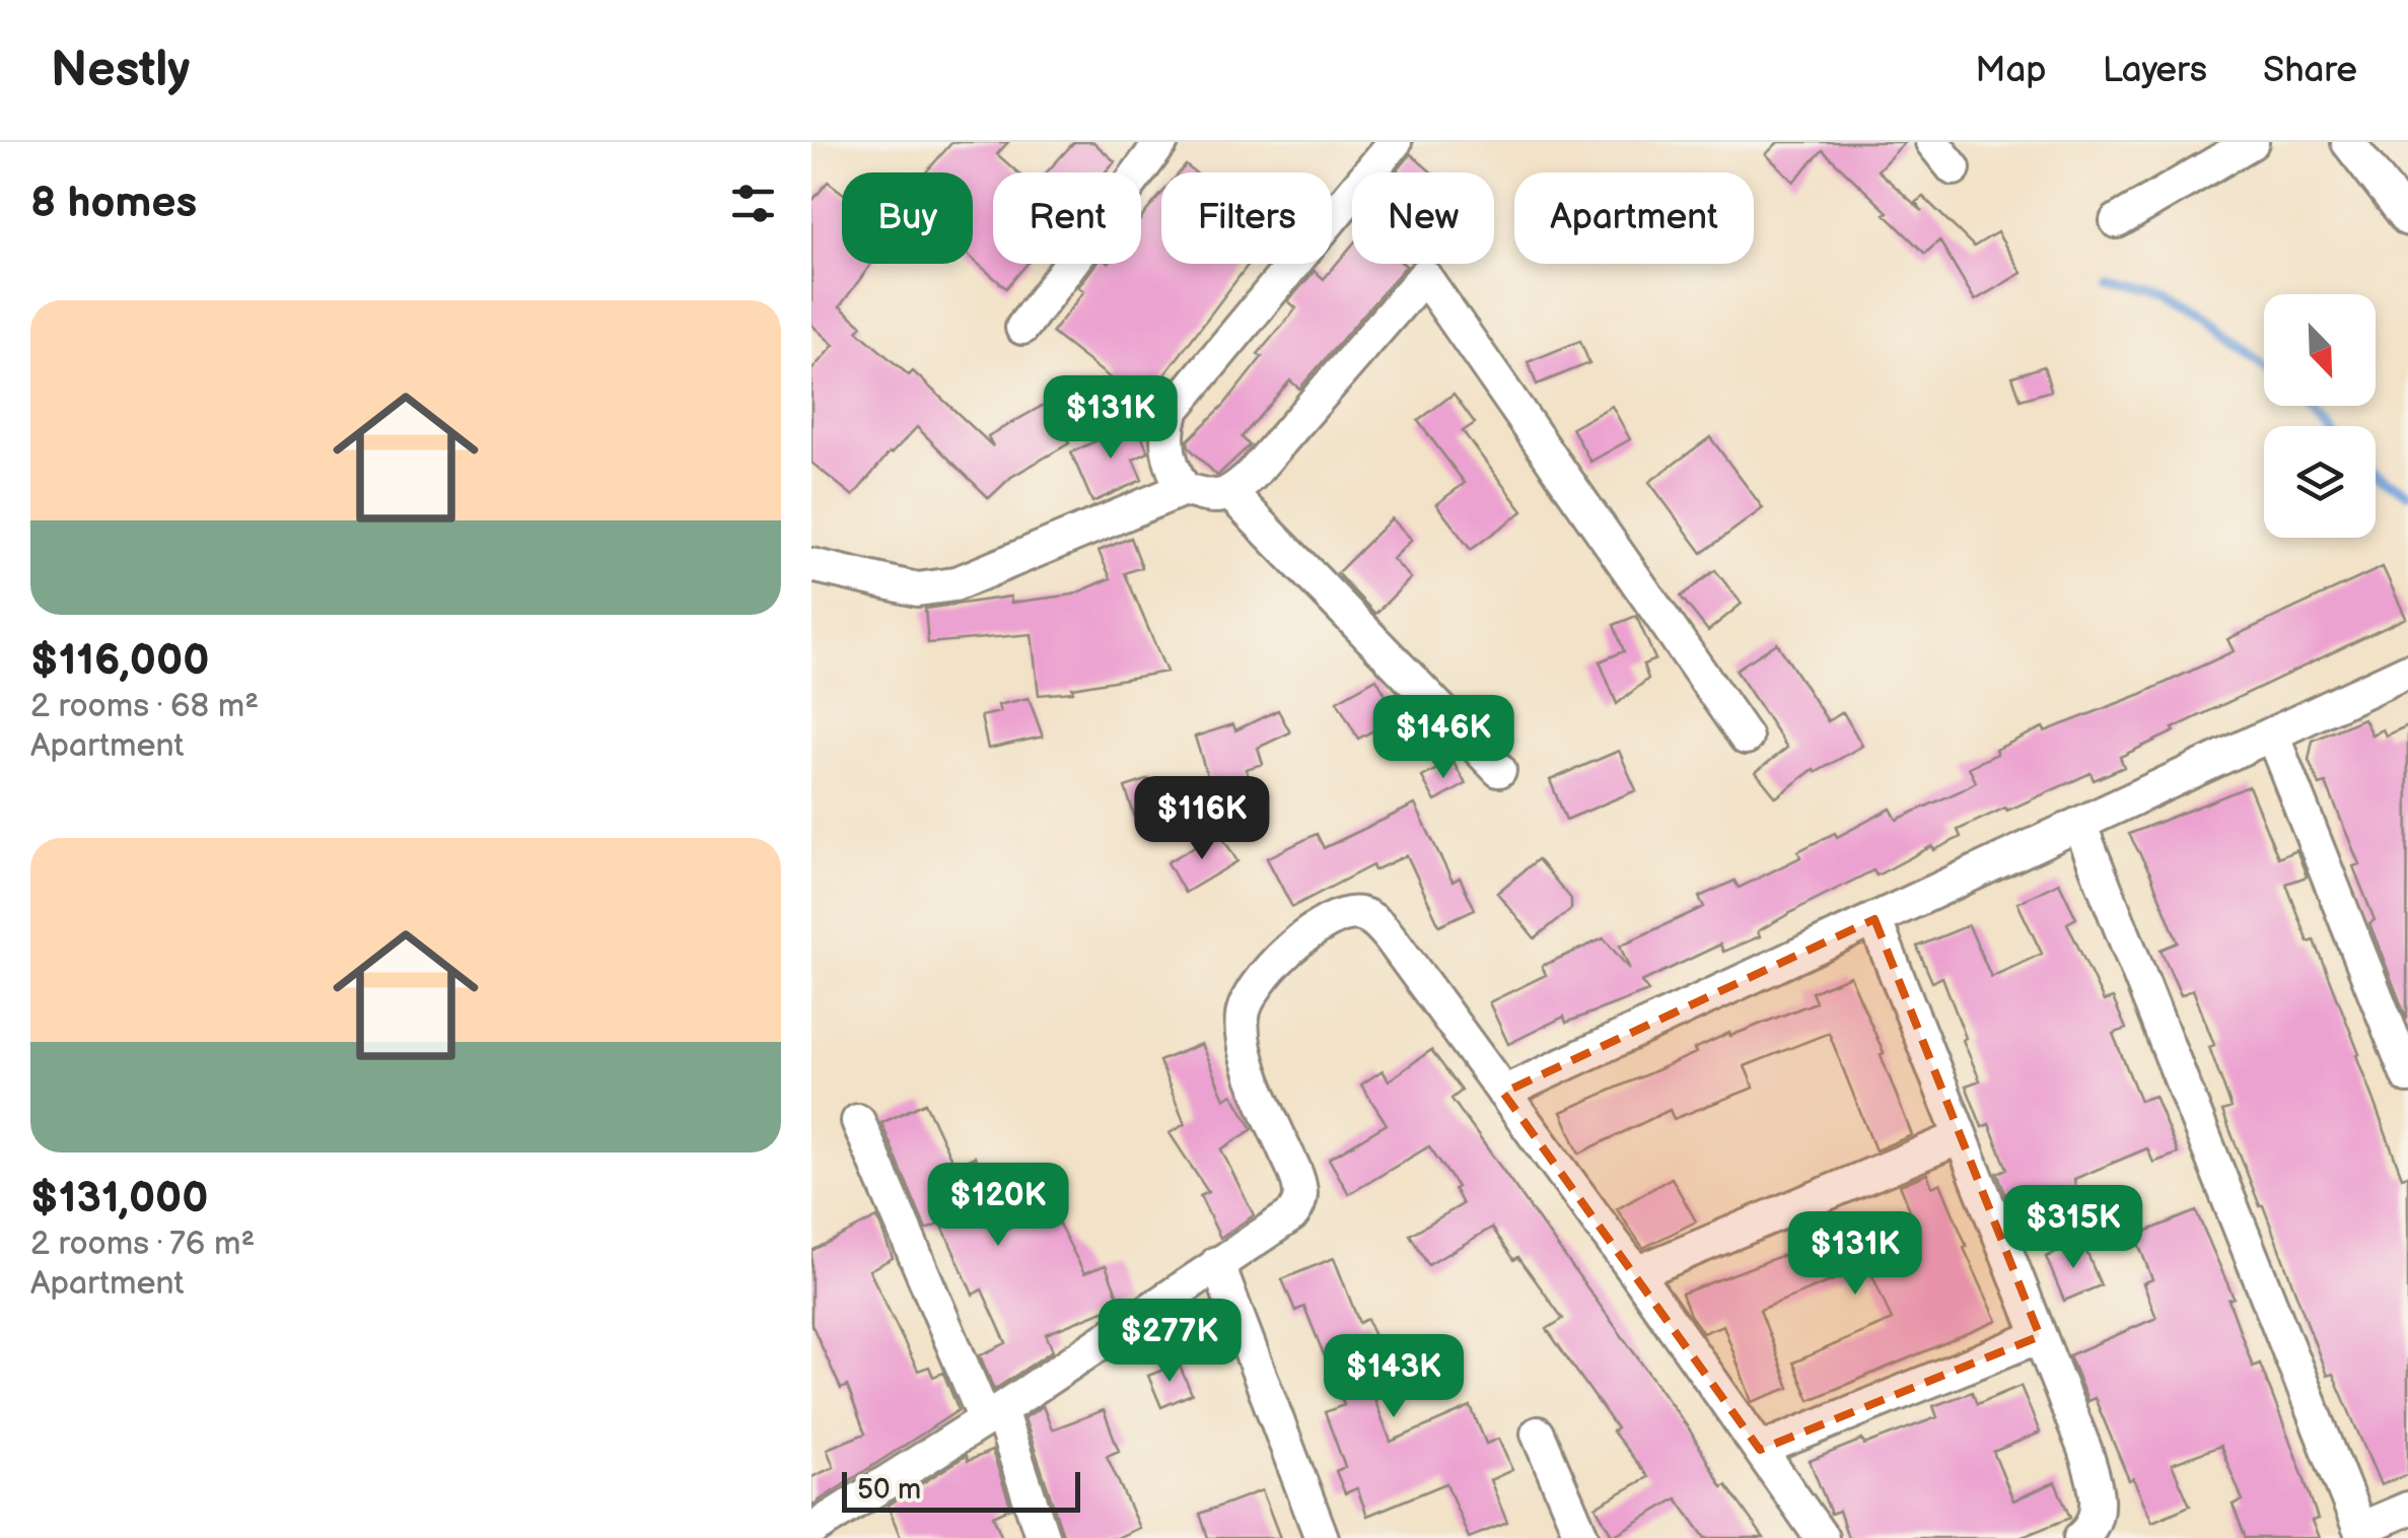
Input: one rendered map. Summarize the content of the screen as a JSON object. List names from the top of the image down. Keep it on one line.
{"scale_bar":"50 m","north":"bottom right","page":{"header":"Nestly","nav":["Map","Layers","Share"],"heading":"8 homes","chip":["Buy","Rent","Filters","New","Apartment"],"list":[{"name":"$116,000","note":"2 rooms · 68 m² · Apartment"},{"name":"$131,000","note":"2 rooms · 76 m² · Apartment"}],"price":["$131K","$146K","$116K","$120K","$315K","$131K","$277K","$143K"],"scale":"50 m"}}
